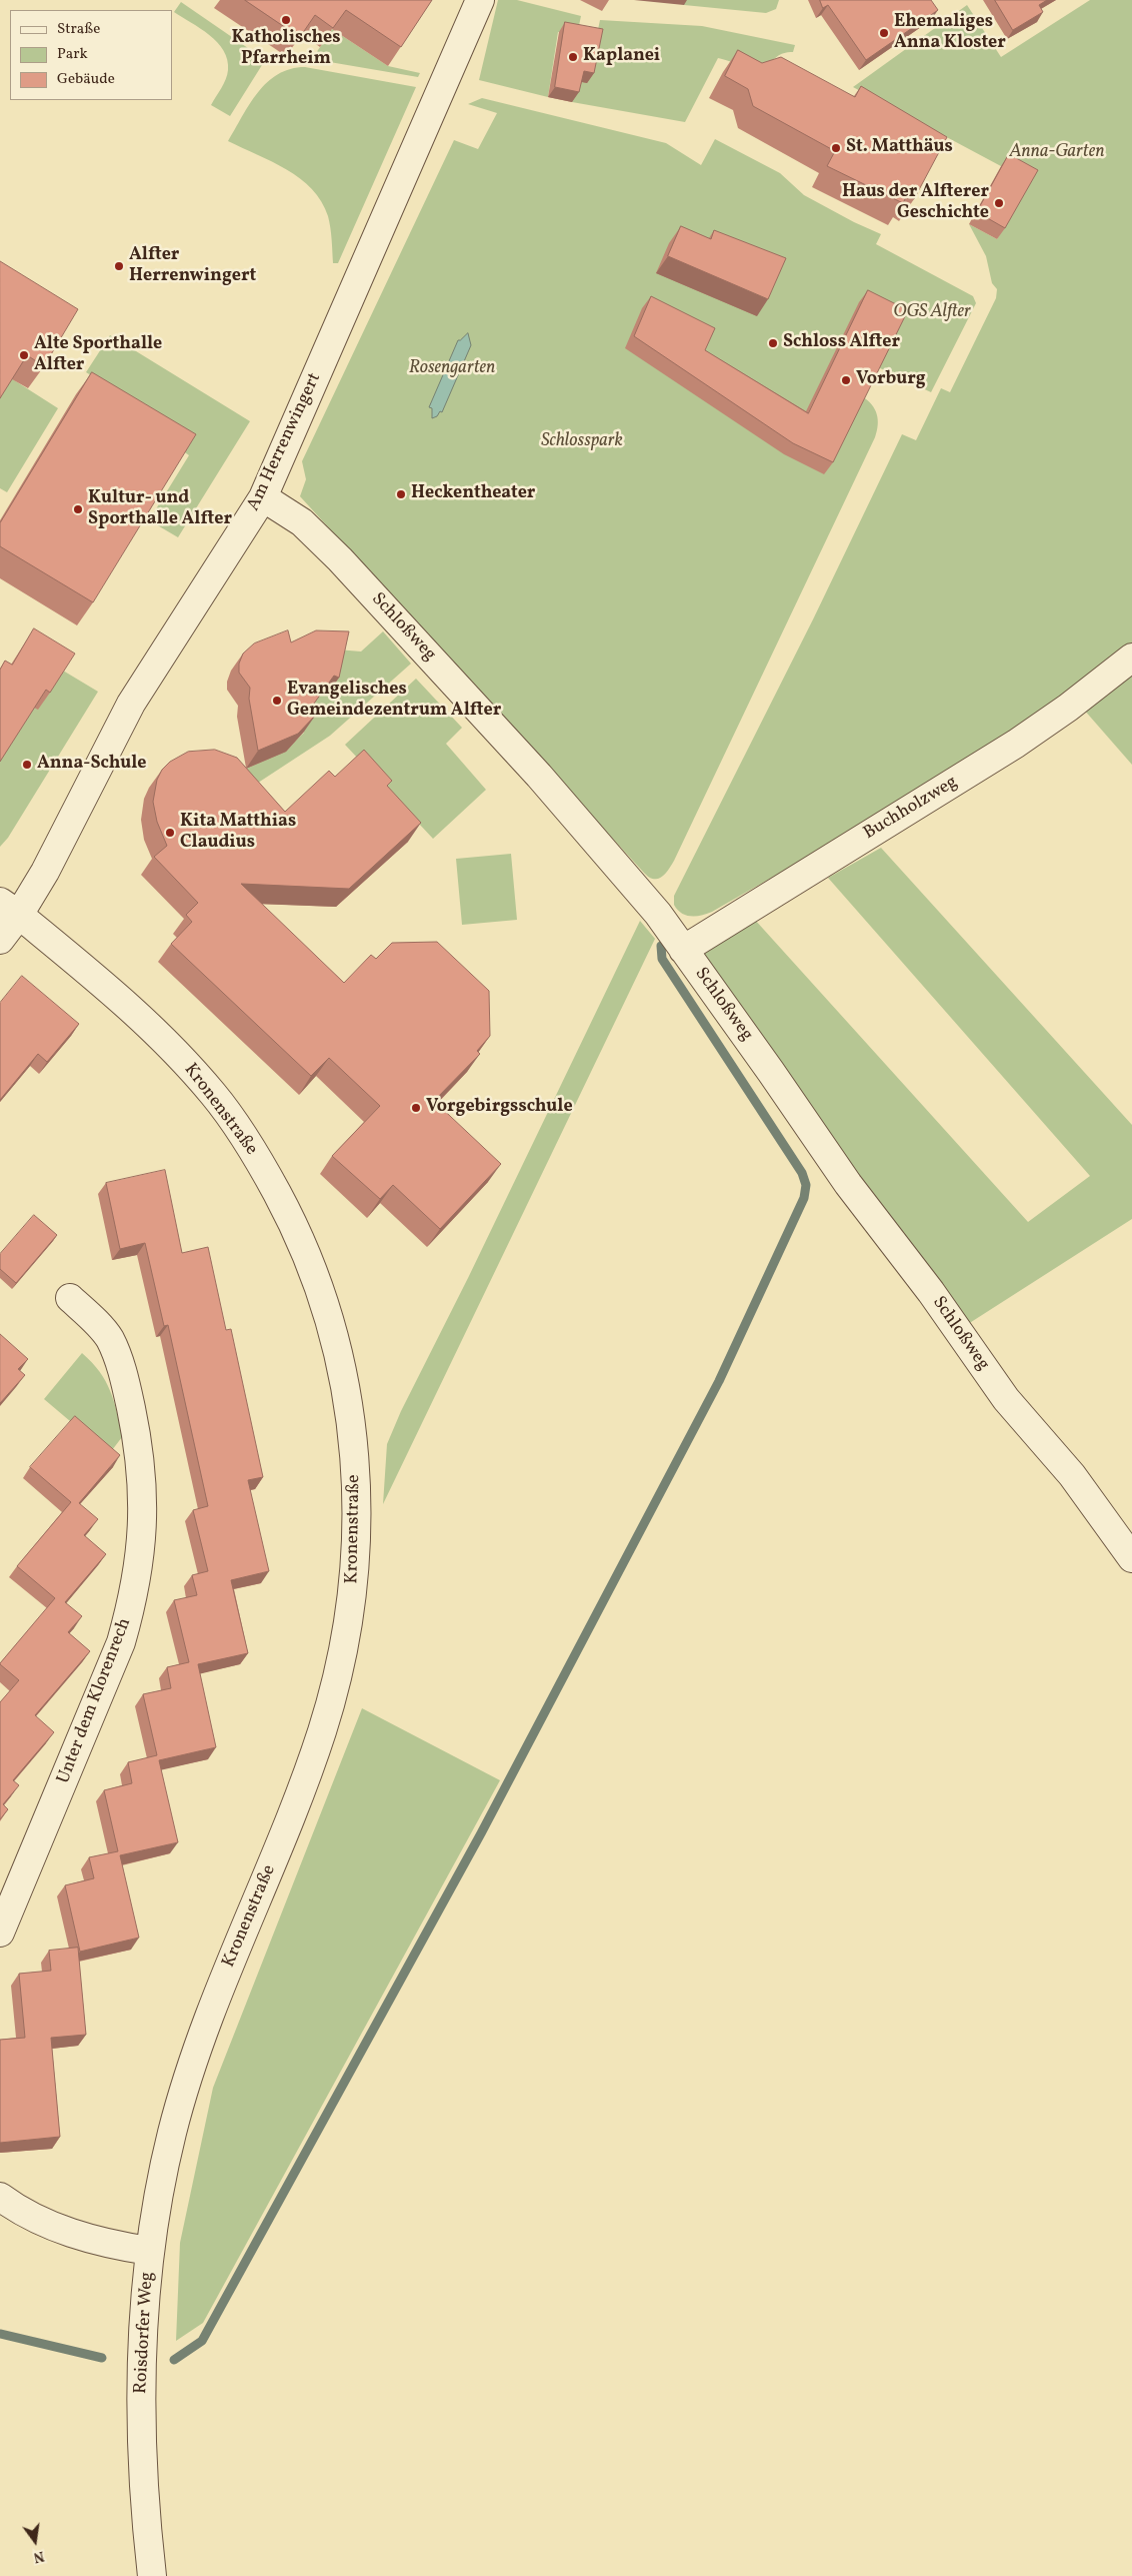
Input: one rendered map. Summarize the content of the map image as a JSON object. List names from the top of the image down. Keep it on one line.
{"streets":{"street":["Am Herrenwingert","Schloßweg","Buchholzweg","Kronenstraße","Unter dem Klorenrech","Roisdorfer Weg"]},"crossings":[["Am Herrenwingert","Schloßweg"],["Am Herrenwingert","Kronenstraße"],["Schloßweg","Buchholzweg"],["Kronenstraße","Roisdorfer Weg"]],"parks":["Anna-Garten","OGS Alfter","Rosengarten","Schlosspark"],"places":["Katholisches Pfarrheim","Ehemaliges Anna Kloster","Kaplanei","St. Matthäus","Haus der Alfterer Geschichte","Alfter Herrenwingert","Schloss Alfter","Alte Sporthalle Alfter","Vorburg","Heckentheater","Kultur- und Sporthalle Alfter","Evangelisches Gemeindezentrum Alfter","Anna-Schule","Kita Matthias Claudius","Vorgebirgsschule"],"legend":["Straße","Park","Gebäude"],"north":"bottom"}
